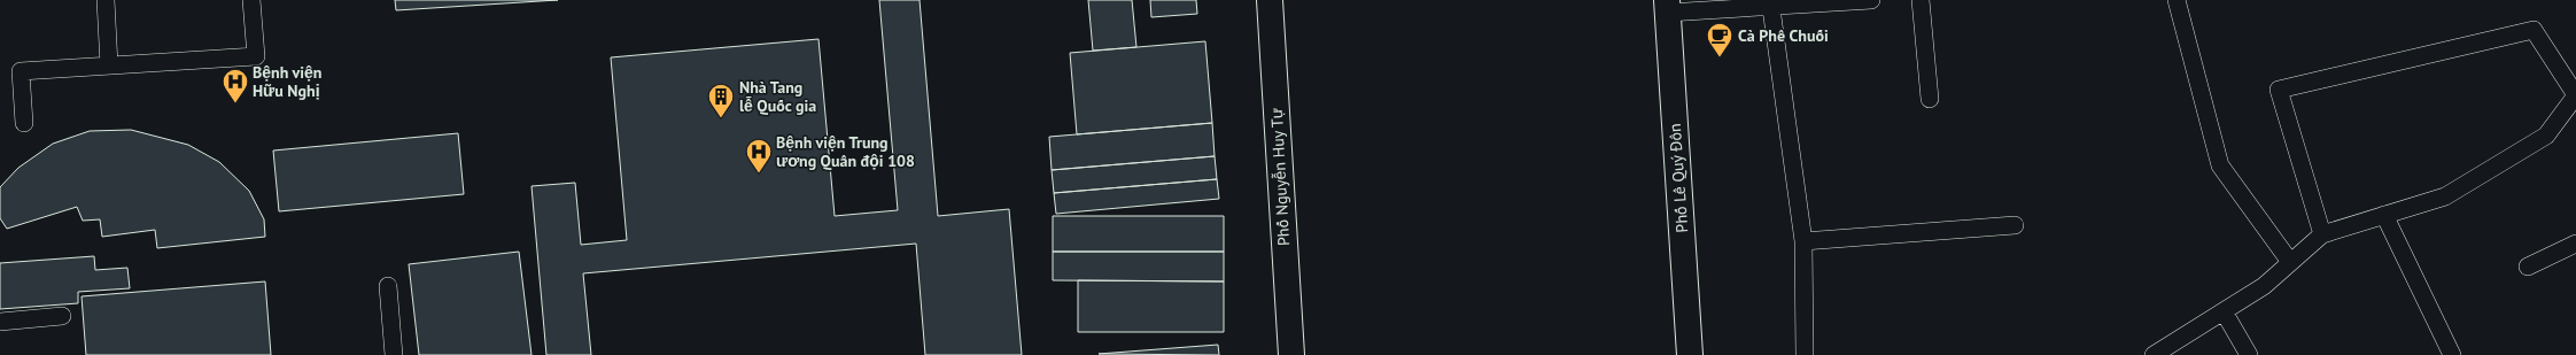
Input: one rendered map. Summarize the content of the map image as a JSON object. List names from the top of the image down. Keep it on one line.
{"streets":{"street":["Phố Nguyễn Huy Tự","Phố Lê Quý Đôn"]},"places":{"cafe":["Cà Phê Chuối"],"hospital":["Bệnh viện Hữu Nghị","Bệnh viện Trung ương Quân đội 108"],"building":["Nhà Tang lễ Quốc gia"]}}
